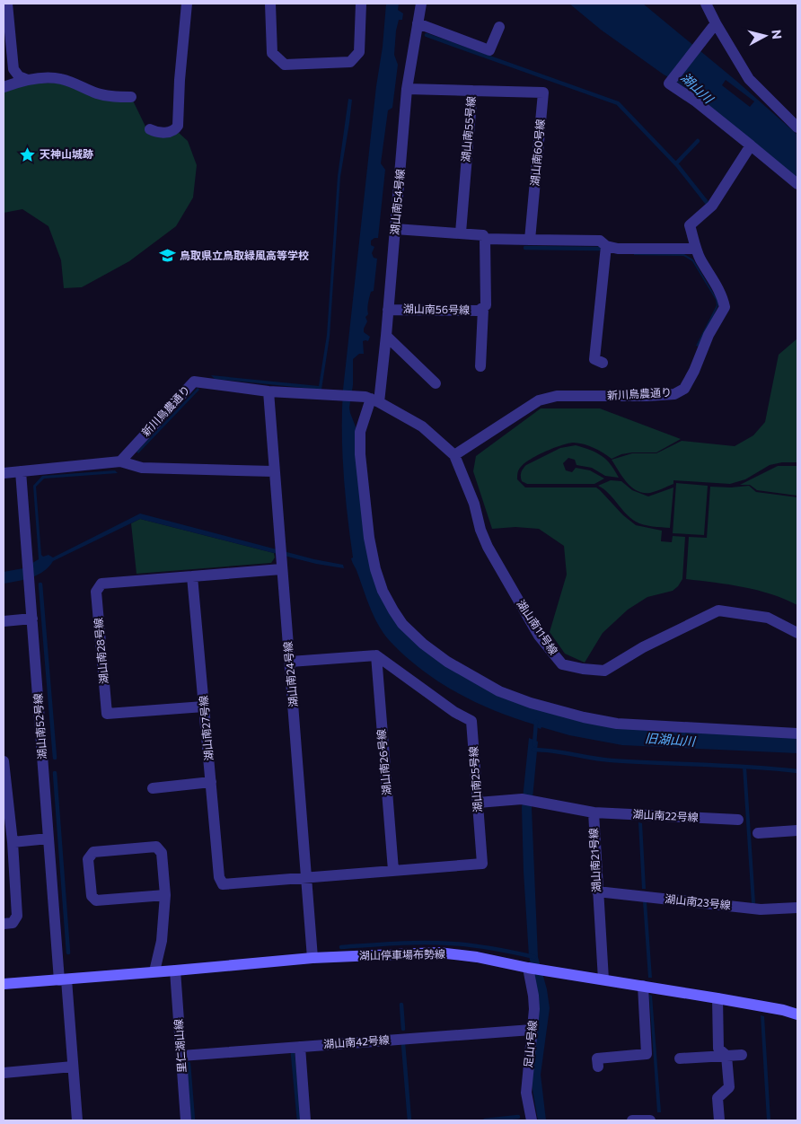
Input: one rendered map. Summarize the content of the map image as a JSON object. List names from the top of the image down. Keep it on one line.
{"streets":{"main road":["湖山停車場布勢線"],"street":["湖山南55号線","湖山南60号線","湖山南54号線","湖山南56号線","新川鳥農通り","湖山南11号線","湖山南28号線","湖山南24号線","湖山南52号線","湖山南27号線","湖山南26号線","湖山南25号線","湖山南22号線","湖山南21号線","湖山南23号線","湖山南42号線","足山1号線","里仁湖山線"]},"crossings":[["湖山南55号線","湖山南60号線"],["湖山南55号線","湖山南54号線"],["湖山南54号線","湖山南56号線"],["湖山南54号線","新川鳥農通り"],["新川鳥農通り","湖山南11号線"],["新川鳥農通り","湖山南24号線"],["湖山南28号線","湖山南27号線"],["湖山南24号線","湖山南27号線"],["湖山南24号線","湖山南25号線"],["湖山南24号線","湖山停車場布勢線"],["湖山南52号線","湖山停車場布勢線"],["湖山南27号線","湖山南25号線"],["湖山南26号線","湖山南25号線"],["湖山南25号線","湖山南21号線"],["湖山南22号線","湖山南21号線"],["湖山南21号線","湖山南23号線"],["湖山南21号線","湖山停車場布勢線"],["湖山停車場布勢線","足山1号線"],["湖山停車場布勢線","里仁湖山線"],["湖山南42号線","足山1号線"],["湖山南42号線","里仁湖山線"]],"water":["湖山川","旧湖山川"],"places":{"place":["天神山城跡"],"school or university":["鳥取県立鳥取緑風高等学校"]},"north":"right"}
